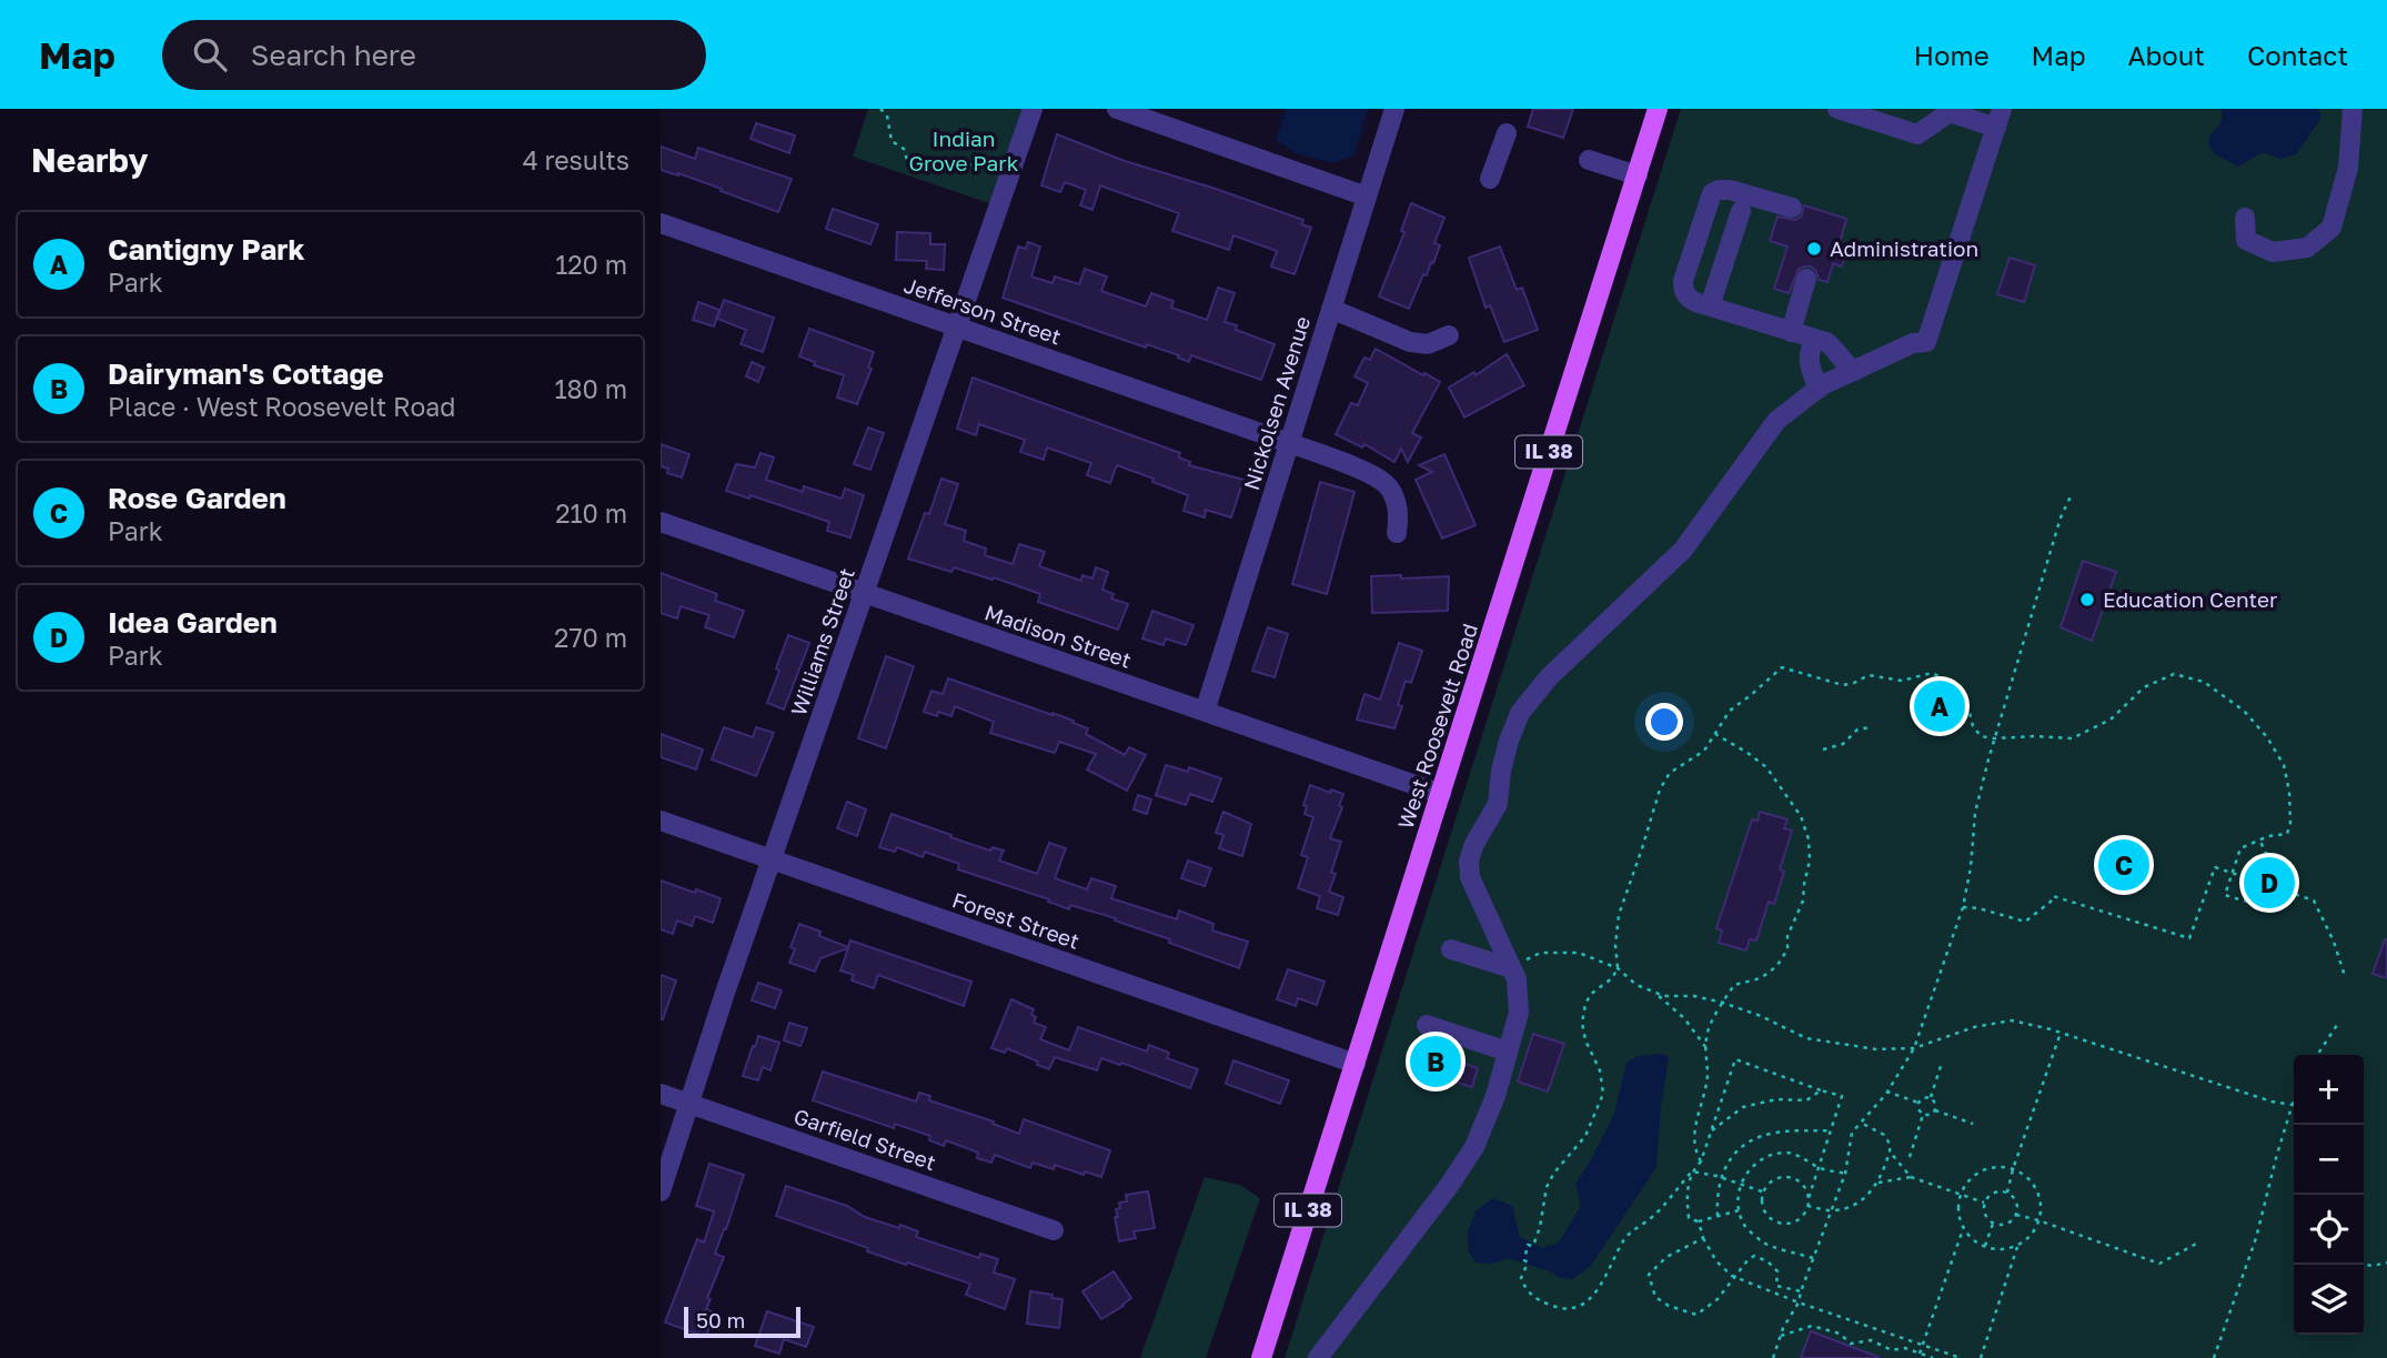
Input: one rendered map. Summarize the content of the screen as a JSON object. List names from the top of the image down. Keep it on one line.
{"streets":{"main road":["IL 38","West Roosevelt Road"],"street":["Jefferson Street","Nickolsen Avenue","Madison Street","Williams Street","Forest Street","Garfield Street"]},"crossings":[["Jefferson Street","Nickolsen Avenue"],["Jefferson Street","Williams Street"],["Nickolsen Avenue","Madison Street"],["Madison Street","Williams Street"],["Madison Street","West Roosevelt Road"],["Williams Street","Forest Street"],["Williams Street","Garfield Street"],["West Roosevelt Road","Forest Street"]],"parks":["Indian Grove Park"],"places":["Administration","Education Center"],"scale_bar":"50 m","page":{"header":"Map","search":"Search here","nav":["Home","Map","About","Contact"],"heading":["Nearby","4 results"],"list":[{"mark":"A","name":"Cantigny Park","note":"Park","value":"120 m"},{"mark":"B","name":"Dairyman's Cottage","note":"Place · West Roosevelt Road","value":"180 m"},{"mark":"C","name":"Rose Garden","note":"Park","value":"210 m"},{"mark":"D","name":"Idea Garden","note":"Park","value":"270 m"}],"pins":["A","C","D","B"],"map_buttons":["+","−"],"scale":"50 m"}}
